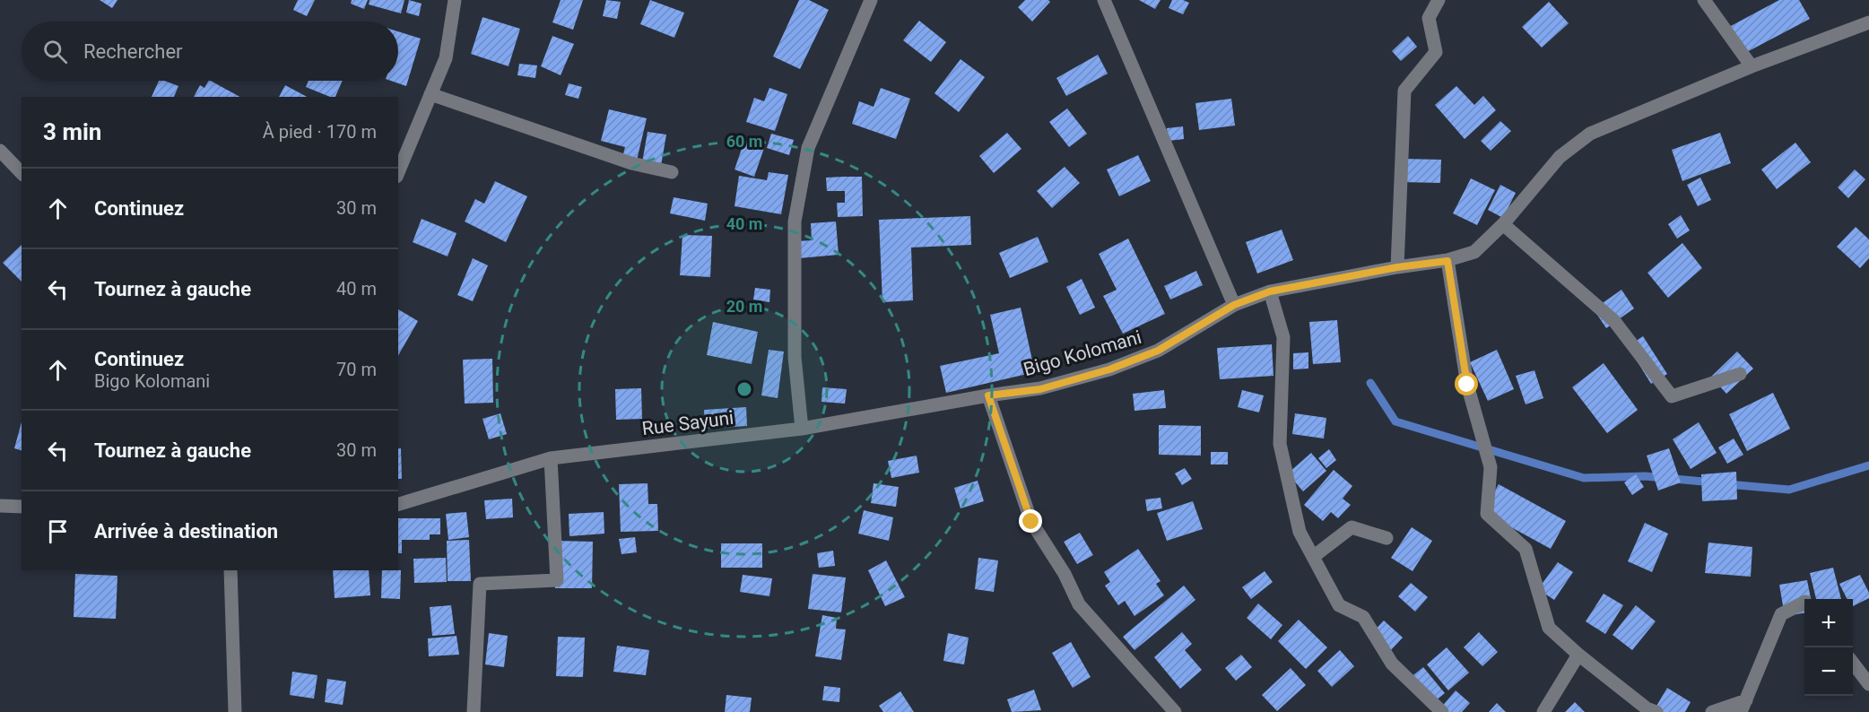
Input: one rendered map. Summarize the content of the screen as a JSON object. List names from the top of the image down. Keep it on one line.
{"streets":{"street":["Bigo Kolomani","Rue Sayuni"]},"crossings":[["Bigo Kolomani","Rue Sayuni"]],"page":{"search":"Rechercher","heading":["3 min","À pied · 170 m"],"list":[["Continuez","30 m"],["Tournez à gauche","40 m"],["Continuez","Bigo Kolomani","70 m"],["Tournez à gauche","30 m"],"Arrivée à destination"],"map_buttons":["+","−"]},"rings":["60 m","40 m","20 m"]}
